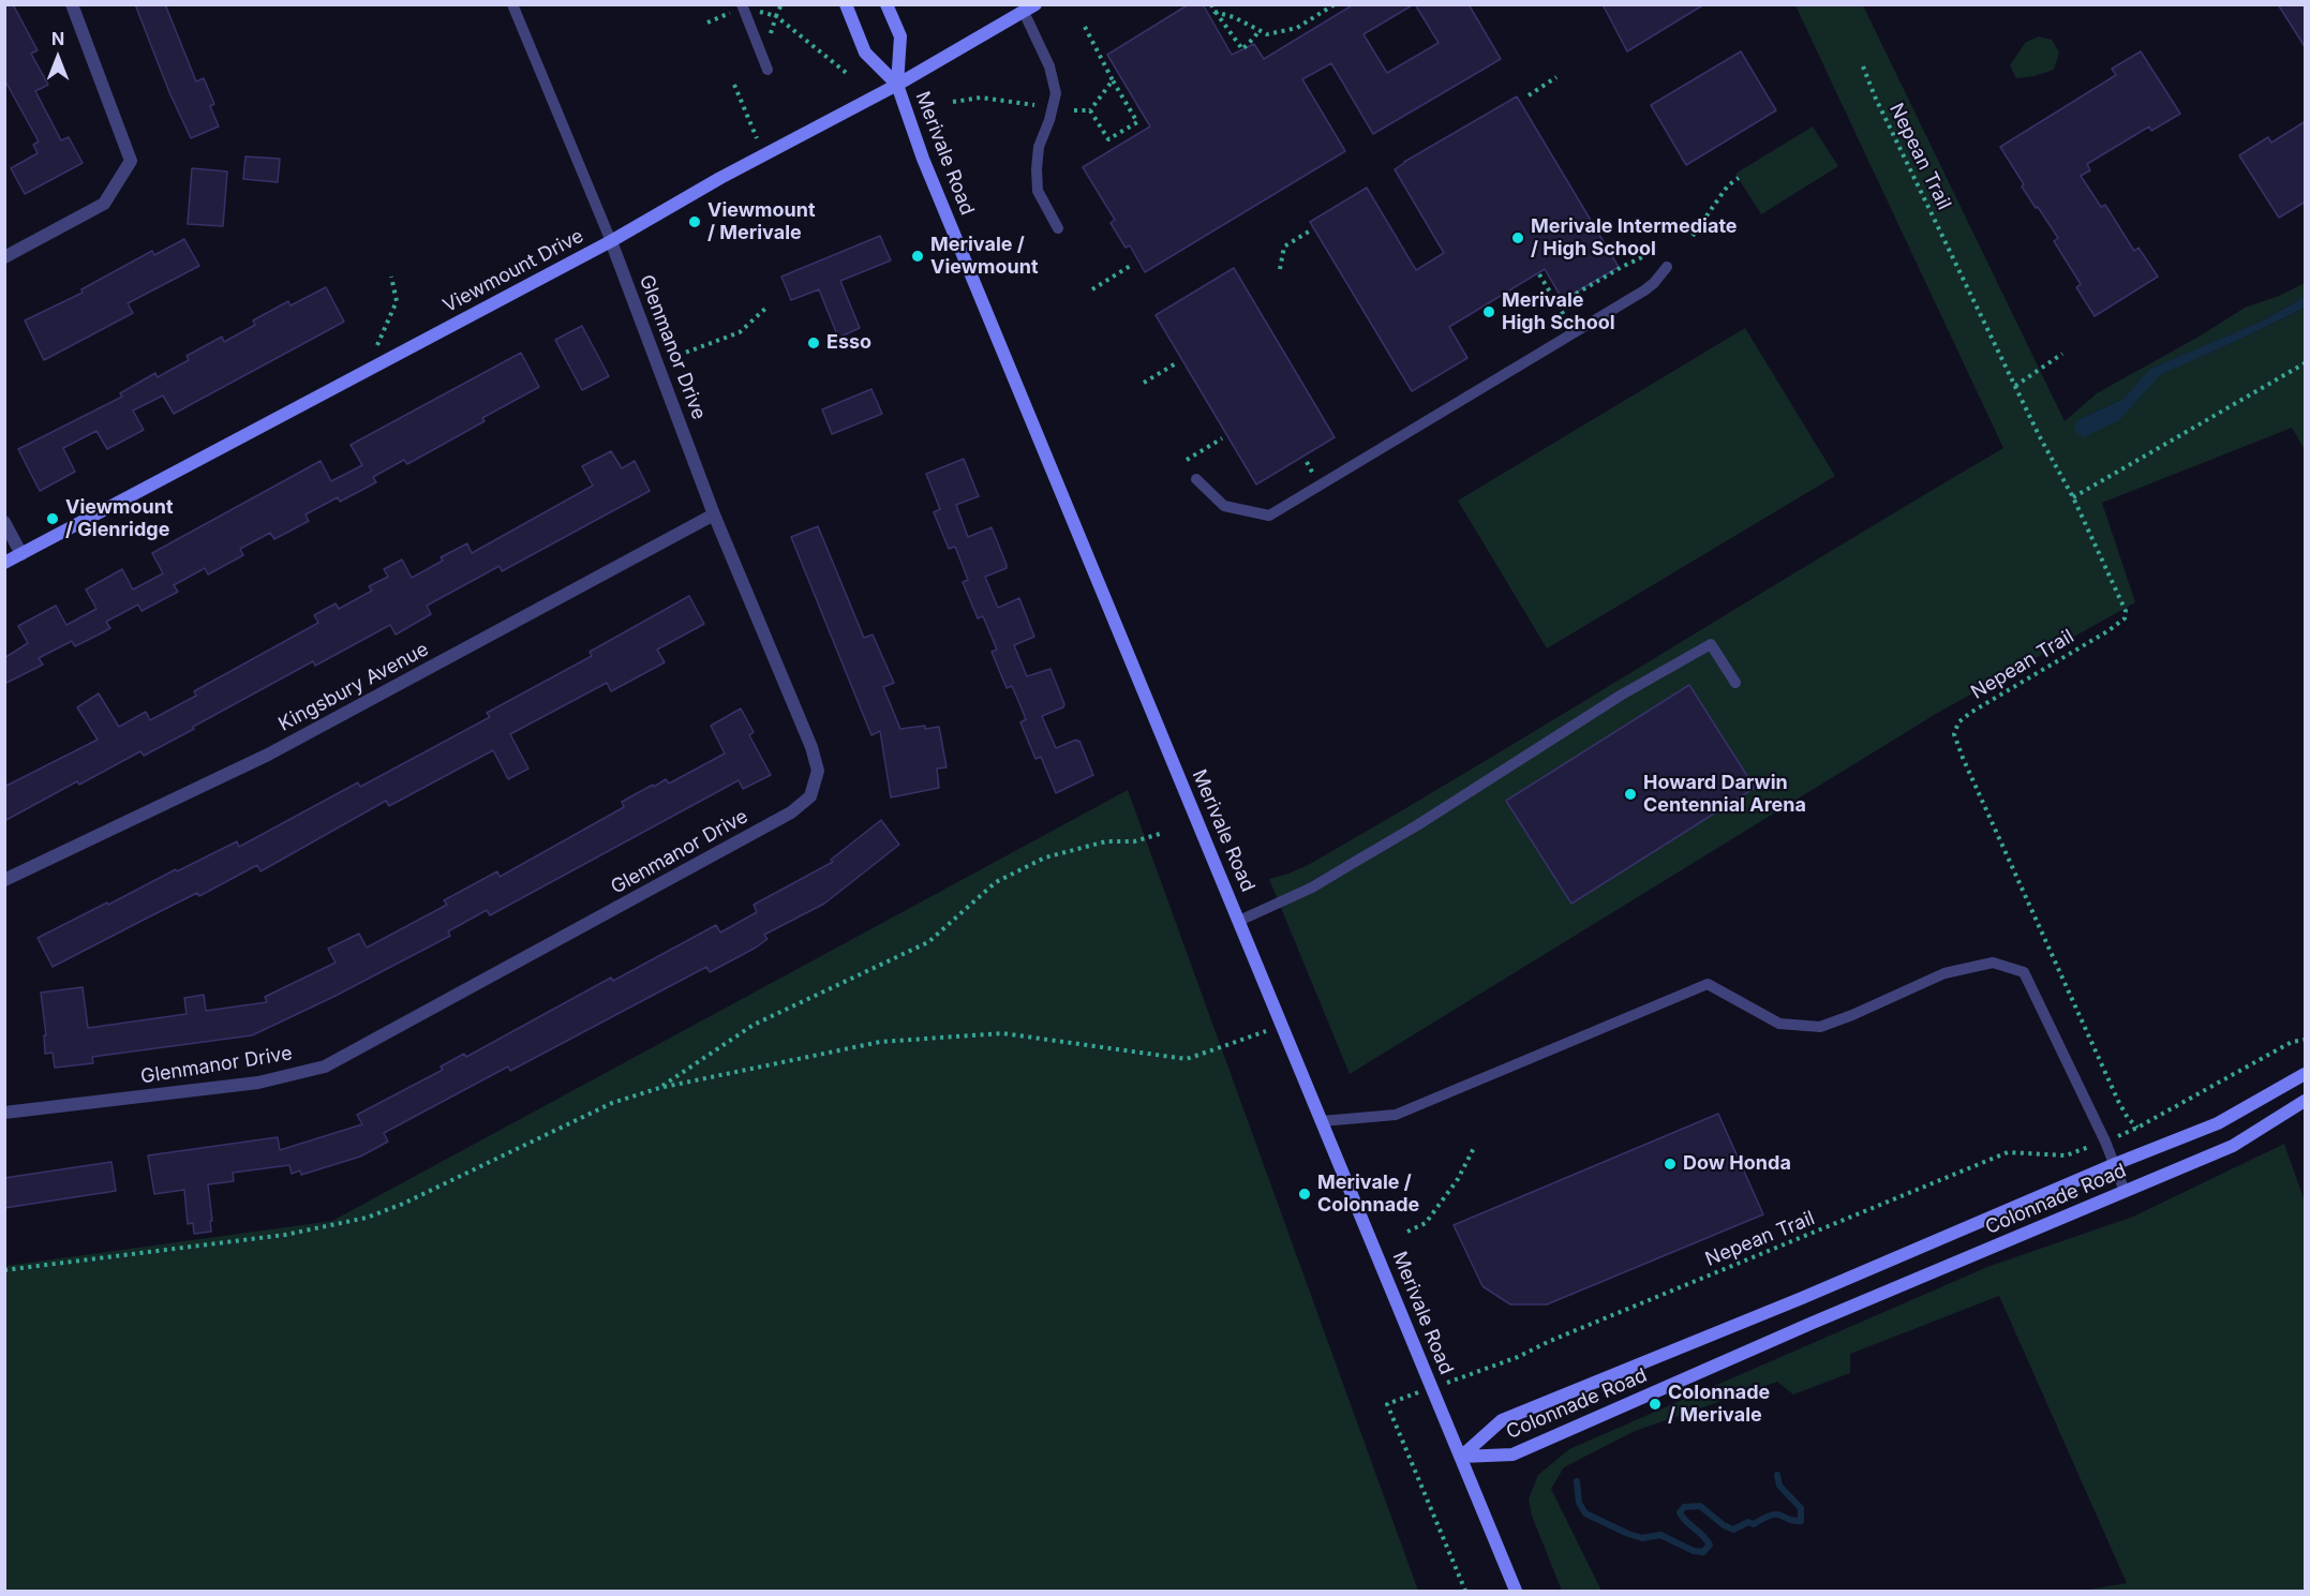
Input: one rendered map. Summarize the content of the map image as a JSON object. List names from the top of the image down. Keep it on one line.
{"streets":{"street":["Merivale Road","Viewmount Drive","Glenmanor Drive","Kingsbury Avenue","Colonnade Road"],"path":["Nepean Trail"]},"crossings":[["Merivale Road","Viewmount Drive"],["Merivale Road","Colonnade Road"],["Viewmount Drive","Glenmanor Drive"],["Glenmanor Drive","Kingsbury Avenue"]],"places":["Viewmount / Merivale","Merivale Intermediate / High School","Merivale / Viewmount","Merivale High School","Esso","Viewmount / Glenridge","Howard Darwin Centennial Arena","Dow Honda","Merivale / Colonnade","Colonnade / Merivale"],"north":"top"}
